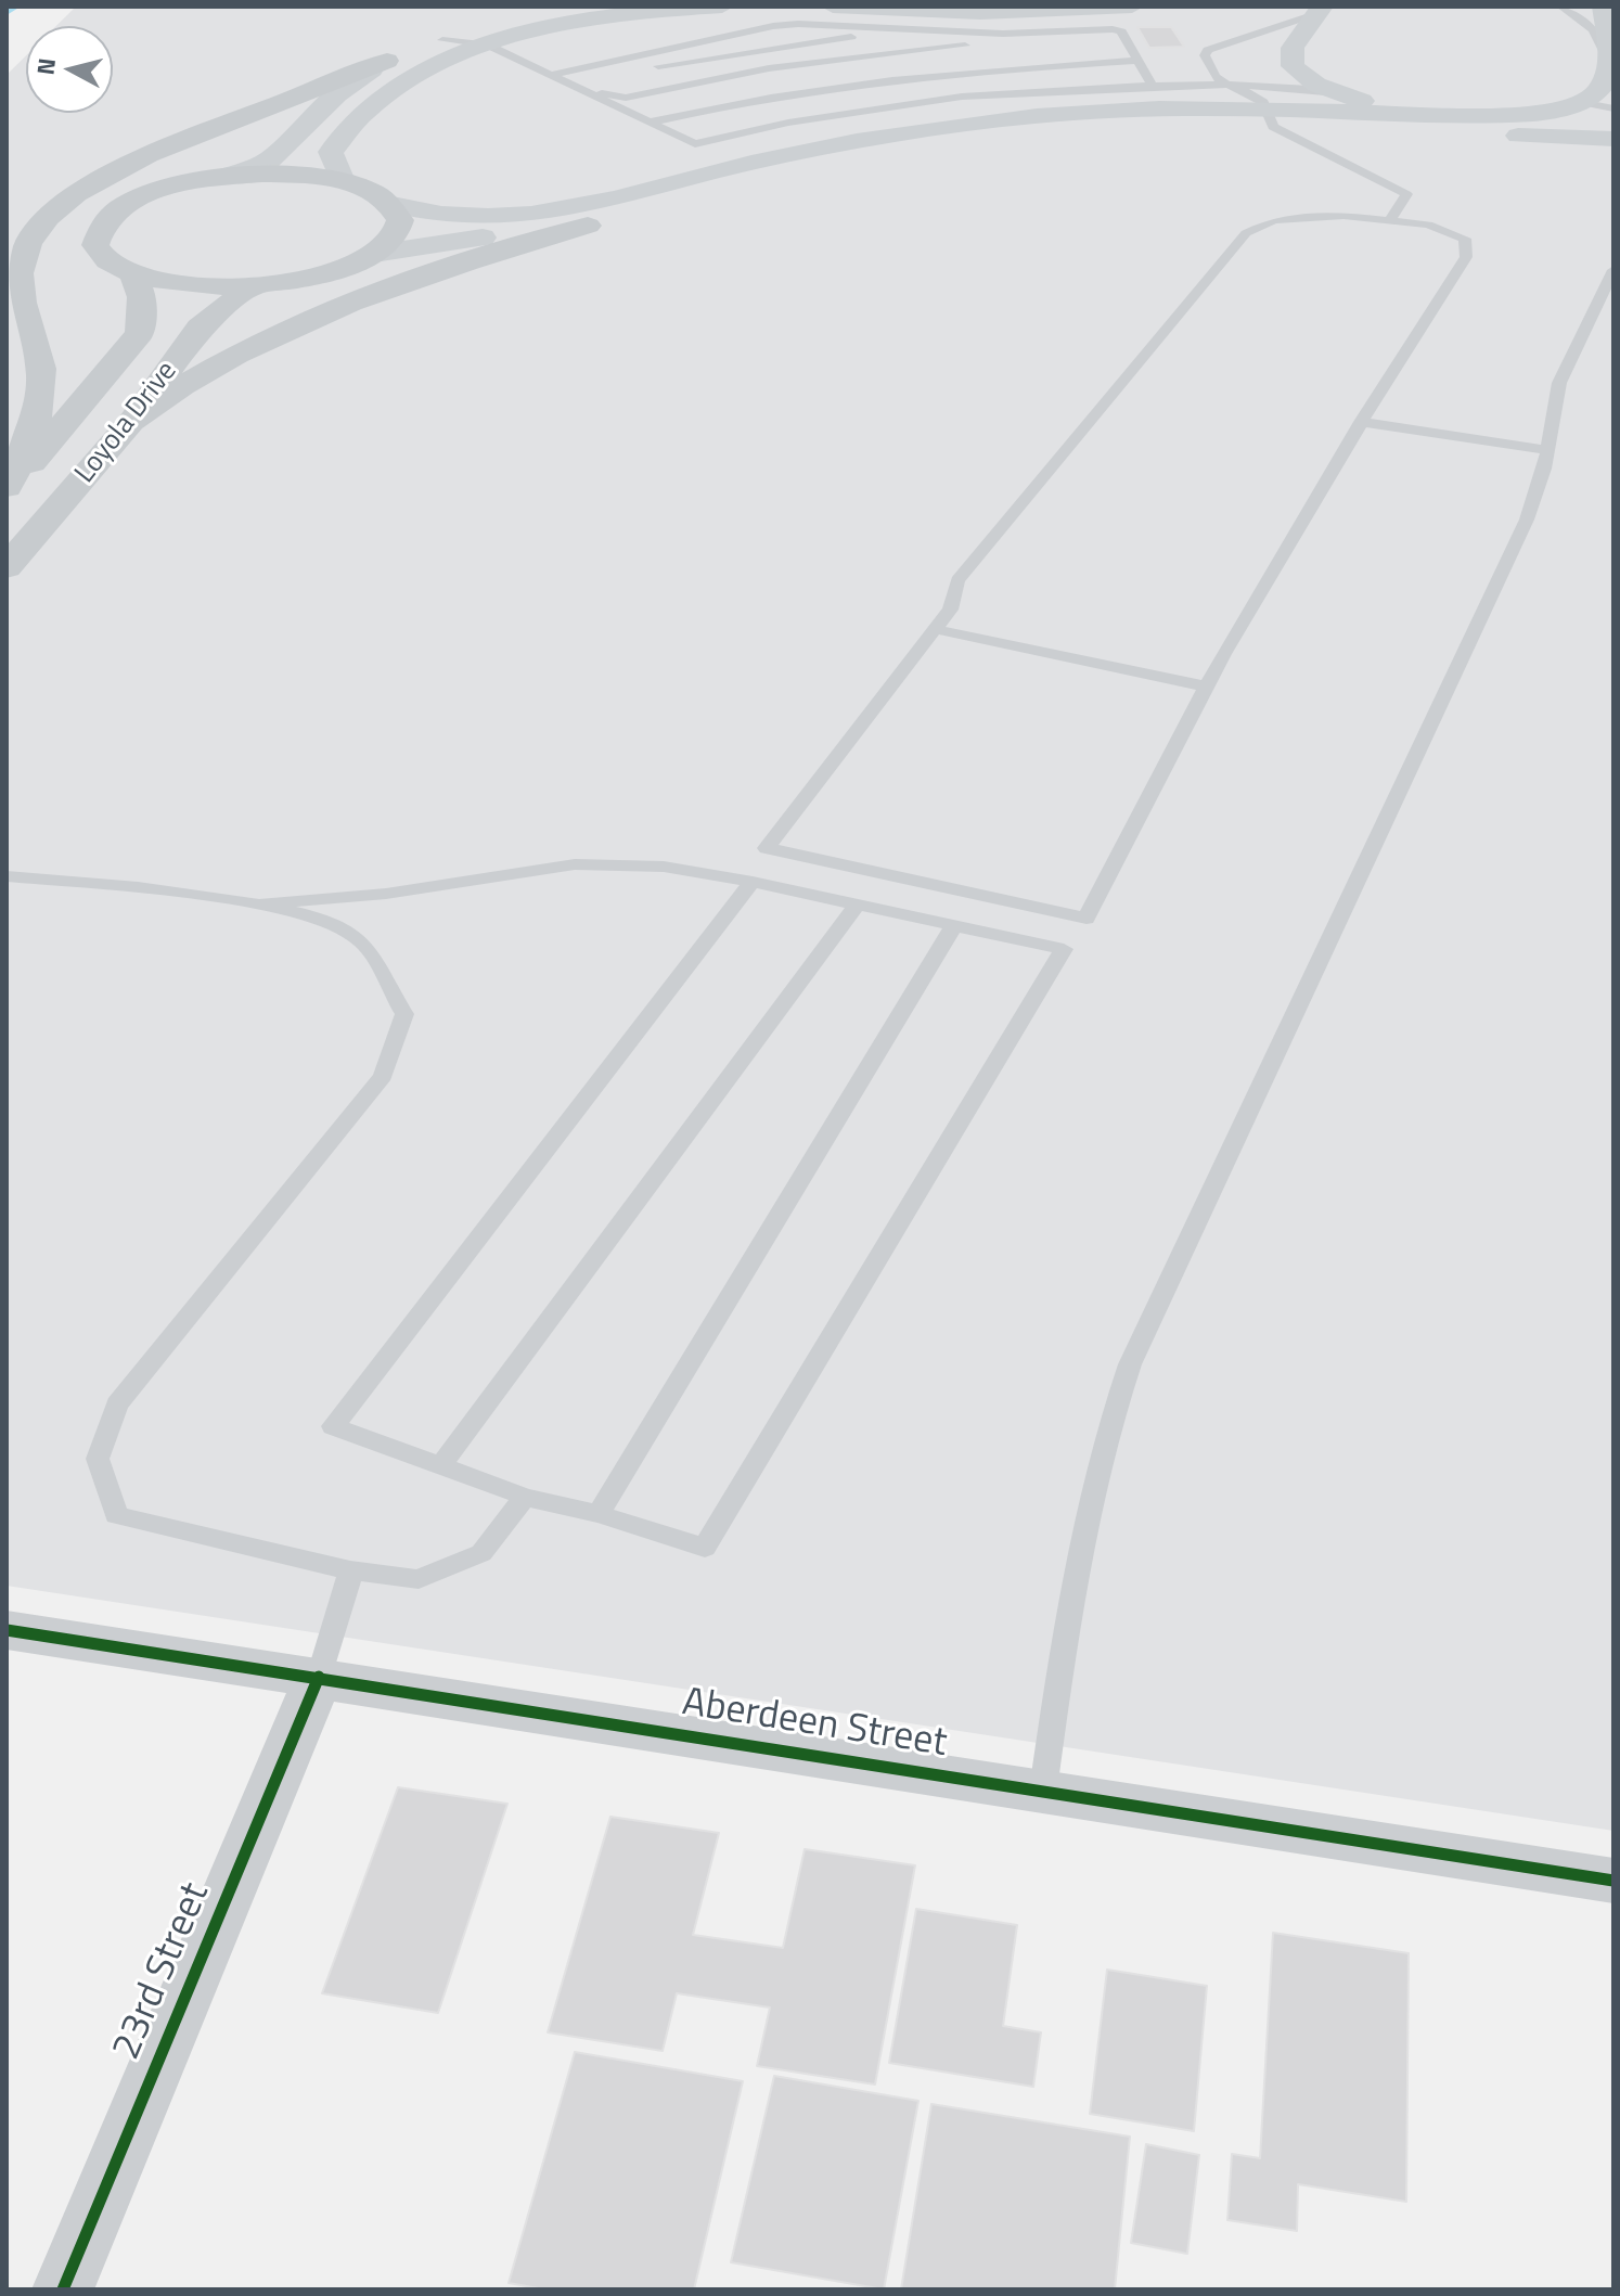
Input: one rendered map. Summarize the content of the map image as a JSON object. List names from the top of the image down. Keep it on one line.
{"streets":{"main road":["Loyola Drive"],"street":["Aberdeen Street","23rd Street"]},"crossings":[["Aberdeen Street","23rd Street"]],"north":"left"}
